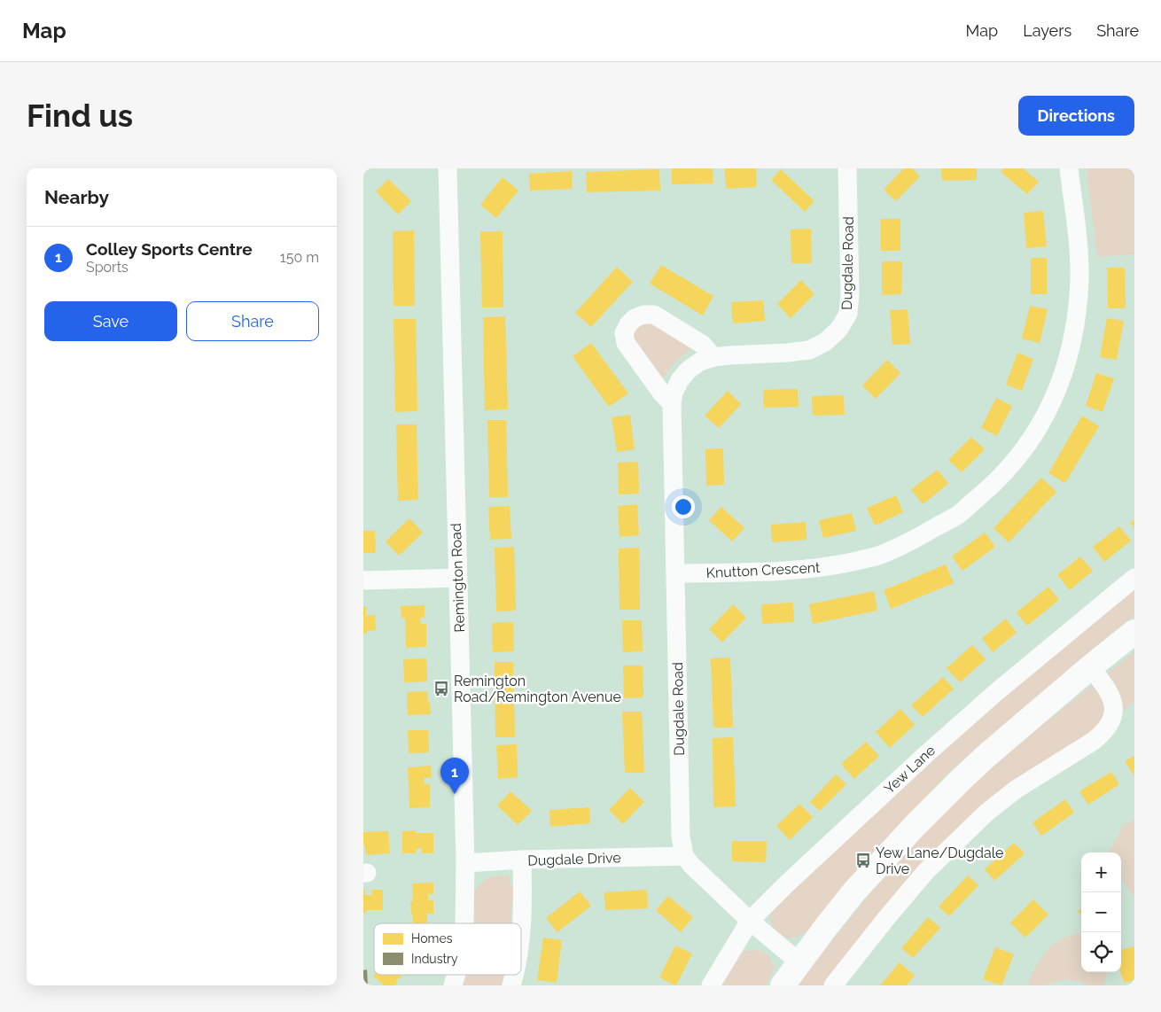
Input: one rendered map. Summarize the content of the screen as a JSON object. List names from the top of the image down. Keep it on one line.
{"streets":{"street":["Dugdale Road","Knutton Crescent","Remington Road","Yew Lane","Dugdale Drive"]},"crossings":[["Dugdale Road","Knutton Crescent"],["Dugdale Road","Dugdale Drive"],["Remington Road","Dugdale Drive"]],"places":{"bus stop":["Remington Road/Remington Avenue","Yew Lane/Dugdale Drive"]},"legend":["Homes","Industry"],"page":{"header":"Map","nav":["Map","Layers","Share"],"buttons":["Directions",["Save","Share"]],"title":"Find us","heading":"Nearby","list":[{"mark":"1","name":"Colley Sports Centre","note":"Sports","value":"150 m"}],"pins":"1","map_buttons":["+","−"]}}
